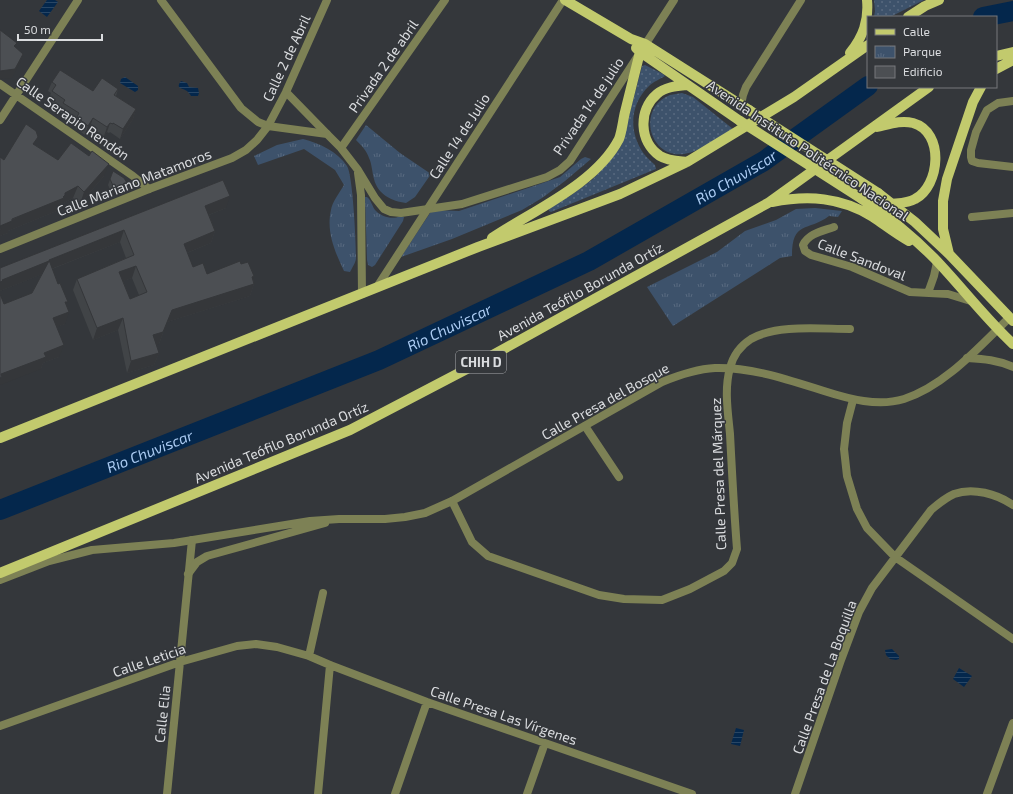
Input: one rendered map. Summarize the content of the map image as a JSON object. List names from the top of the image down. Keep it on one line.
{"streets":{"main road":["Avenida Instituto Politécnico Nacional","Avenida Teófilo Borunda Ortíz","CHIH D"],"street":["Calle 2 de Abril","Privada 2 de abril","Privada 14 de julio","Calle Serapio Rendón","Calle 14 de Julio","Calle Mariano Matamoros","Calle Sandoval","Calle Presa del Bosque","Calle Presa del Márquez","Calle Leticia","Calle Presa de La Boquilla","Calle Elia","Calle Presa Las Vírgenes"]},"crossings":[["Calle 2 de Abril","Calle Mariano Matamoros"],["Privada 14 de julio","Calle 14 de Julio"],["Privada 14 de julio","Avenida Instituto Politécnico Nacional"],["Calle Serapio Rendón","Calle Mariano Matamoros"],["Calle 14 de Julio","Avenida Instituto Politécnico Nacional"],["Avenida Instituto Politécnico Nacional","Calle Presa del Bosque"],["Calle Presa del Bosque","Calle Presa del Márquez"],["Calle Presa del Bosque","Calle Elia"],["Calle Leticia","Calle Elia"],["Calle Leticia","Calle Presa Las Vírgenes"]],"water":["Rio Chuviscar"],"legend":["Calle","Parque","Edificio"],"scale_bar":"50 m"}
